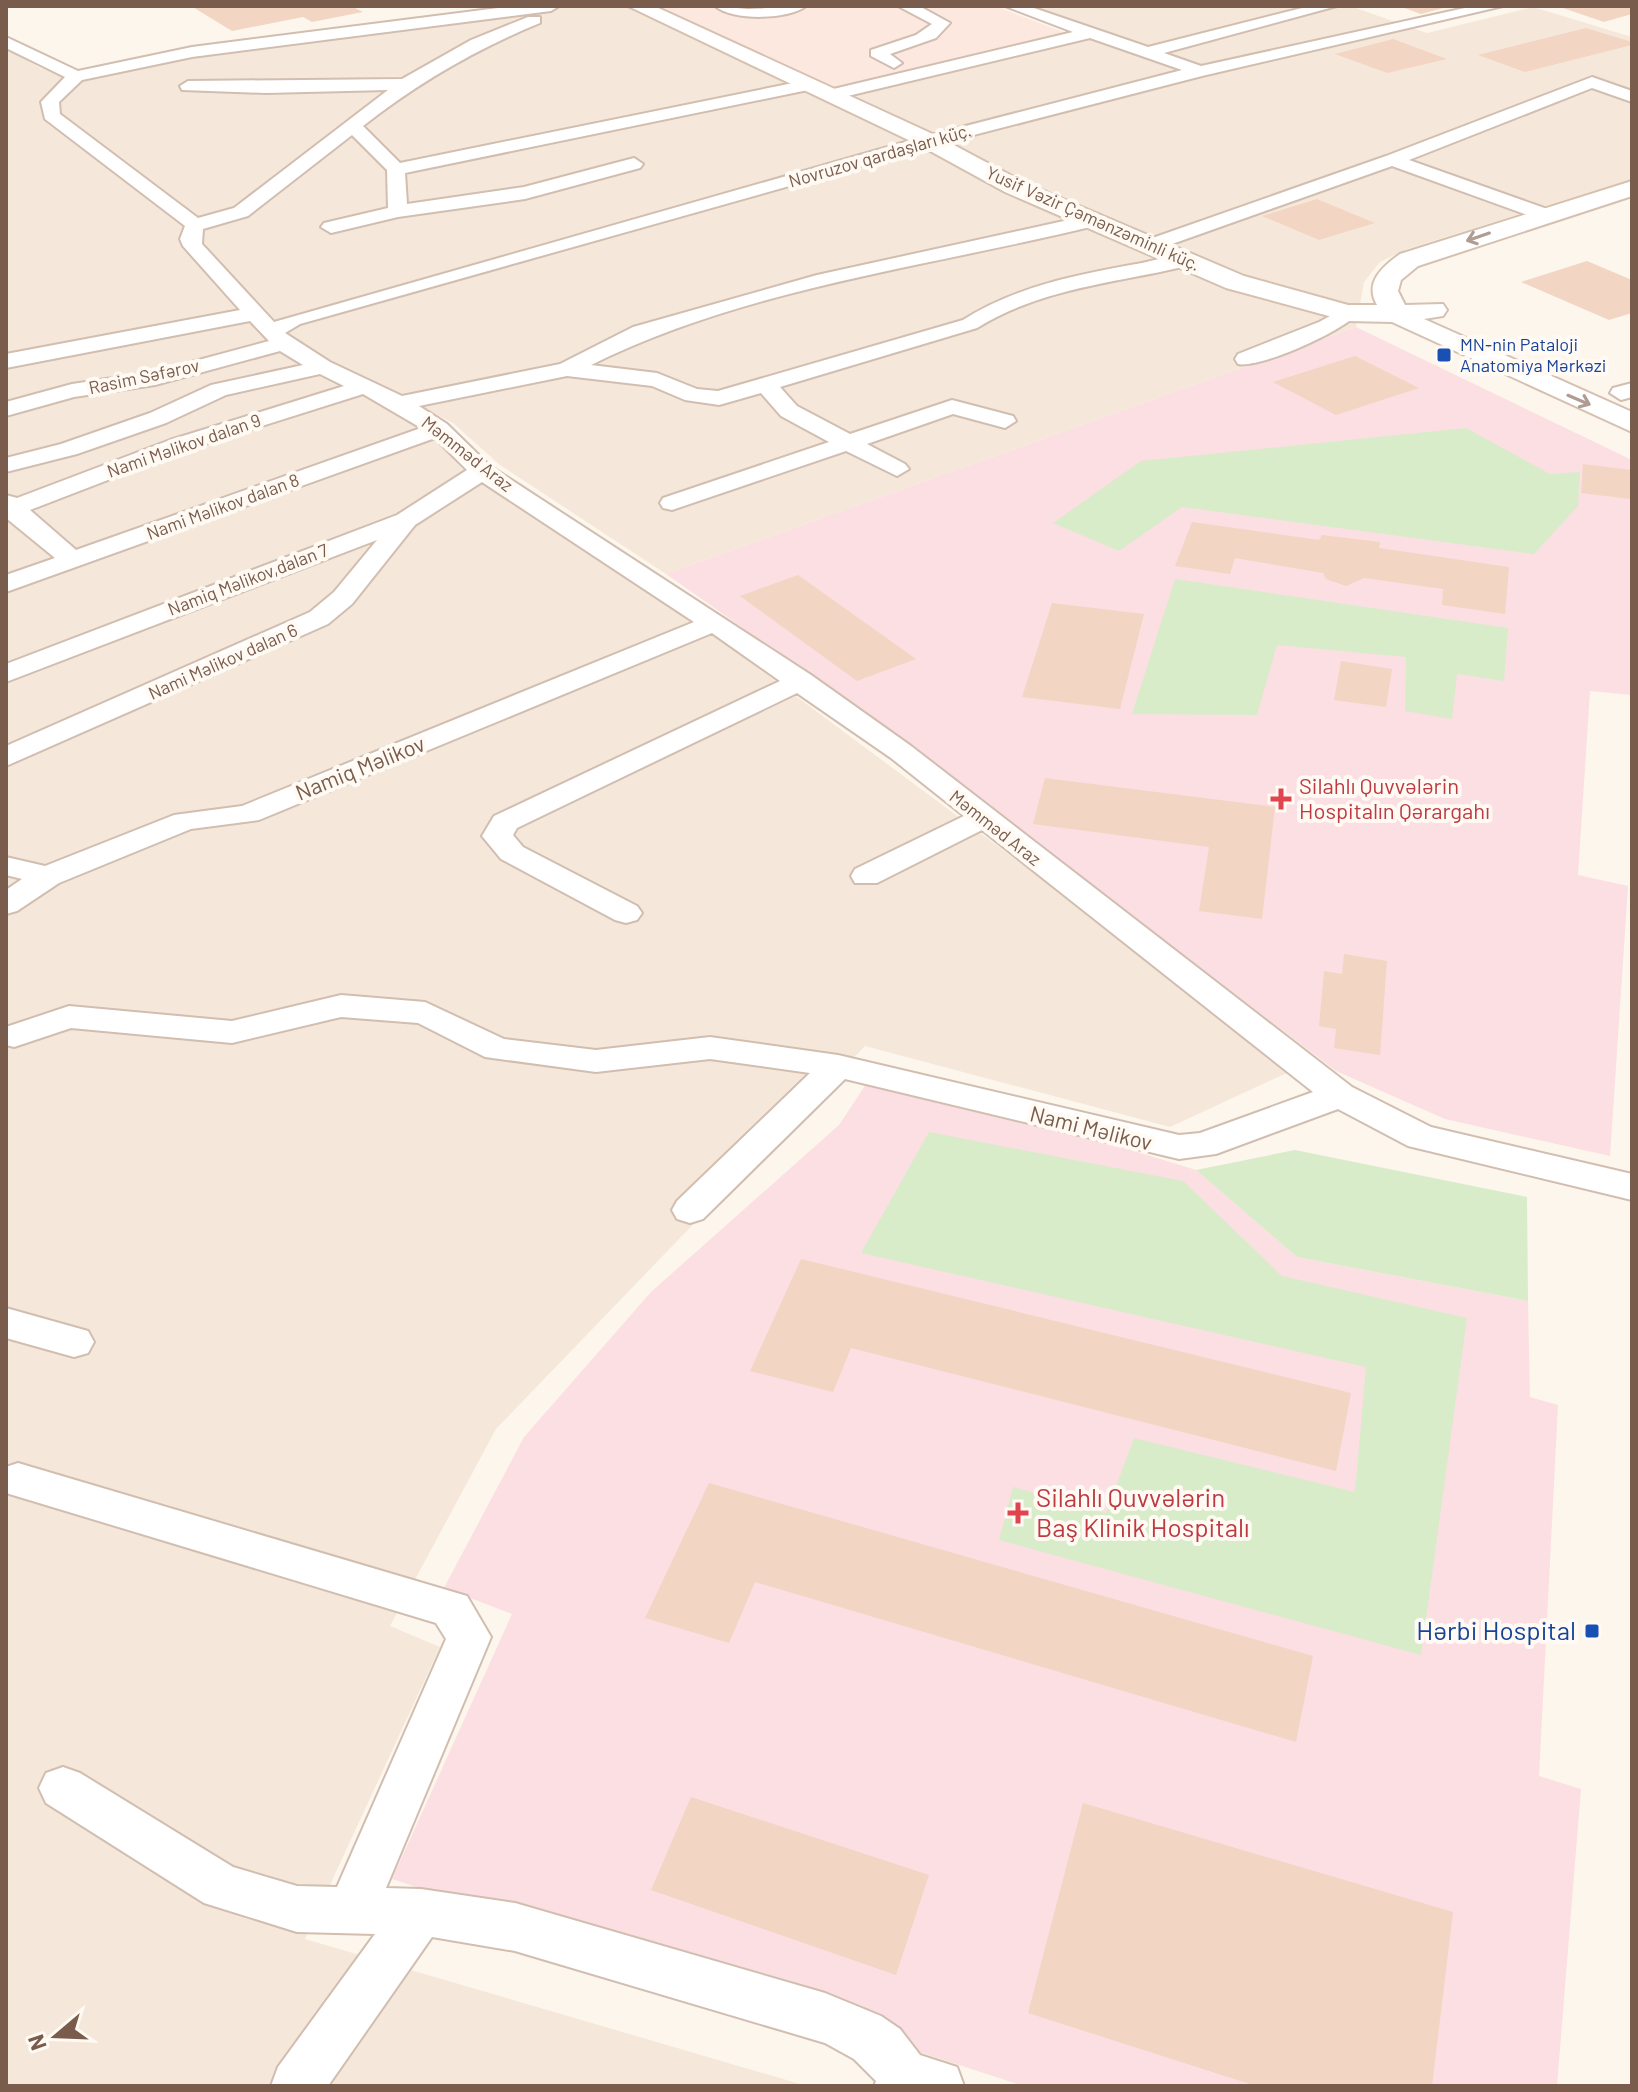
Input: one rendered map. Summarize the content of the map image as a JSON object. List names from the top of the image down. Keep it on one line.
{"streets":{"main road":["Yusif Vəzir Çəmənzəminli küç."],"street":["Novruzov qardaşları küç.","Rasim Səfərov","Nami Məlikov dalan 9","Məmməd Araz","Nami Məlikov dalan 8","Namiq Məlikov,dalan 7","Nami Məlikov dalan 6","Namiq Məlikov","Nami Məlikov"]},"crossings":[["Novruzov qardaşları küç.","Yusif Vəzir Çəmənzəminli küç."],["Novruzov qardaşları küç.","Rasim Səfərov"],["Novruzov qardaşları küç.","Məmməd Araz"],["Rasim Səfərov","Məmməd Araz"],["Nami Məlikov dalan 9","Məmməd Araz"],["Məmməd Araz","Nami Məlikov dalan 8"],["Məmməd Araz","Namiq Məlikov,dalan 7"],["Məmməd Araz","Namiq Məlikov"],["Məmməd Araz","Nami Məlikov"],["Namiq Məlikov,dalan 7","Nami Məlikov dalan 6"]],"places":{"transit":["MN-nin Pataloji Anatomiya Mərkəzi","Hərbi Hospital"],"health":["Silahlı Quvvələrin Hospitalın Qərargahı","Silahlı Quvvələrin Baş Klinik Hospitalı"]},"north":"left"}
